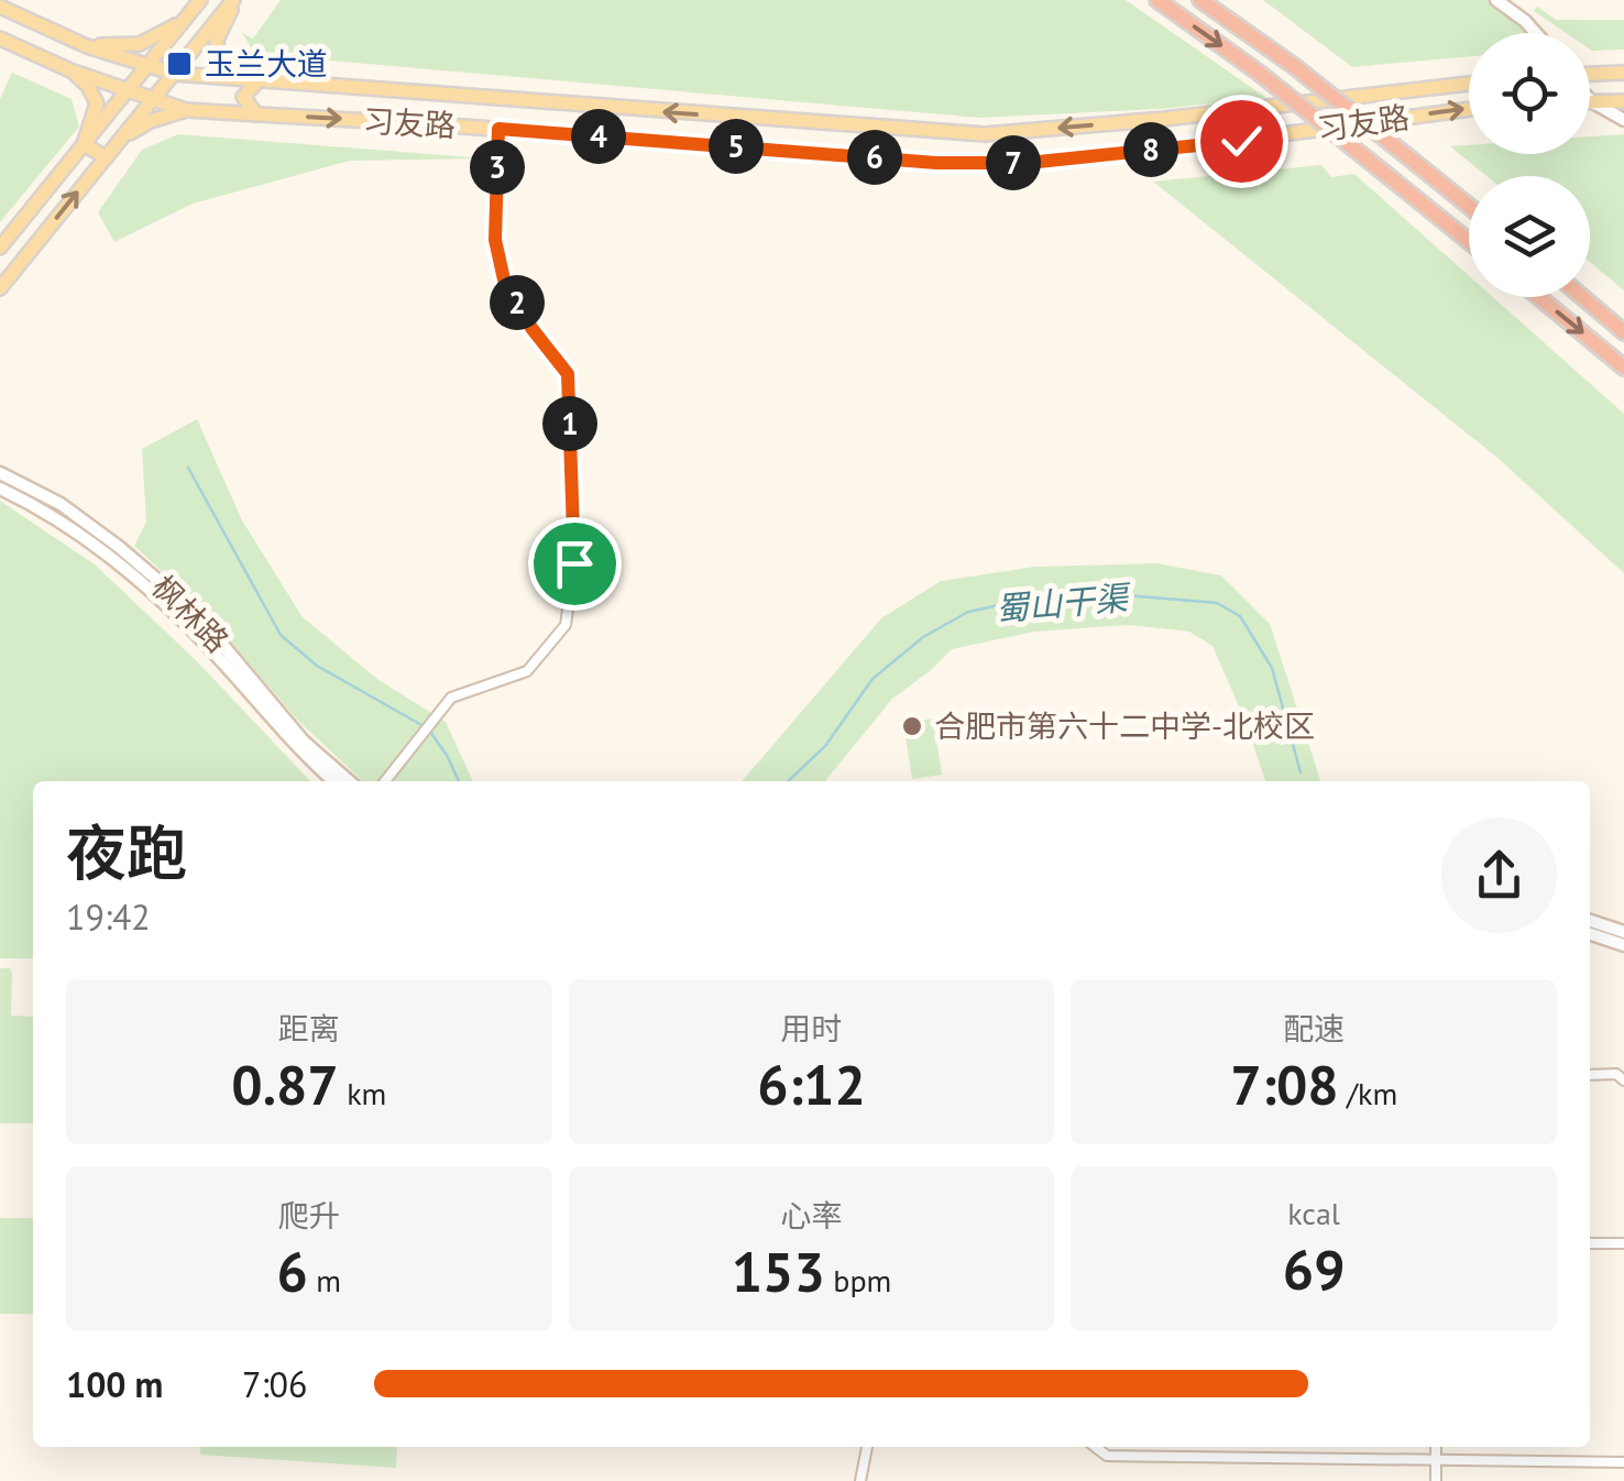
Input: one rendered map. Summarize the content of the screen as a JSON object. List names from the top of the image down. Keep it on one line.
{"streets":{"main road":["习友路","枫林路"]},"water":["蜀山干渠"],"places":{"transit":["玉兰大道"],"other":["合肥市第六十二中学-北校区"]},"page":{"pins":["4","5","8","6","7","3","2","1"],"heading":["夜跑","19:42"],"stats":[["距离","0.87 km"],["用时","6:12"],["配速","7:08 /km"],["爬升","6 m"],["心率","153 bpm"],["kcal","69"]],"list":[{"name":"100 m","note":"7:06"}]}}
